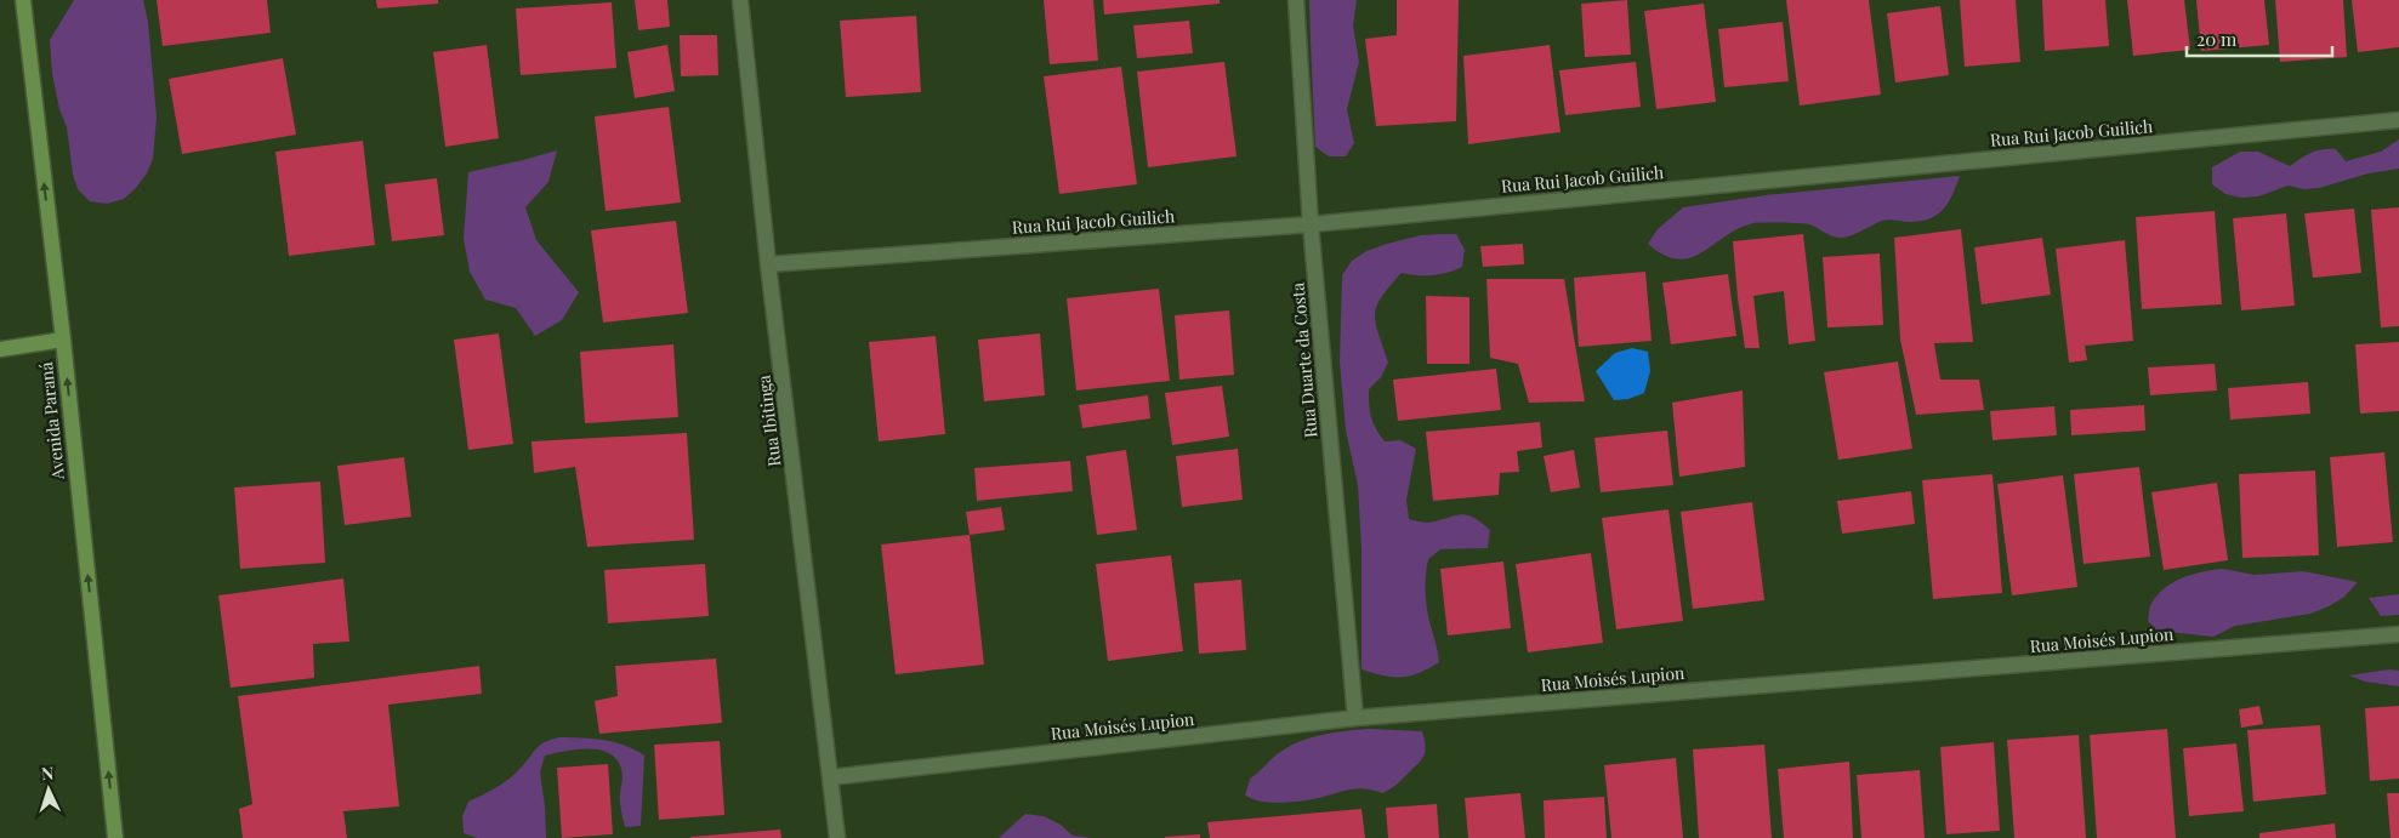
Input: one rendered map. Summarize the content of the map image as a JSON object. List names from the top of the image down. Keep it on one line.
{"streets":{"main road":["Avenida Paraná"],"street":["Rua Rui Jacob Guilich","Rua Duarte da Costa","Rua Ibitinga","Rua Moisés Lupion"]},"crossings":[["Rua Rui Jacob Guilich","Rua Duarte da Costa"],["Rua Rui Jacob Guilich","Rua Ibitinga"],["Rua Duarte da Costa","Rua Moisés Lupion"],["Rua Ibitinga","Rua Moisés Lupion"]],"one_way":["Avenida Paraná"],"scale_bar":"20 m","north":"top"}
